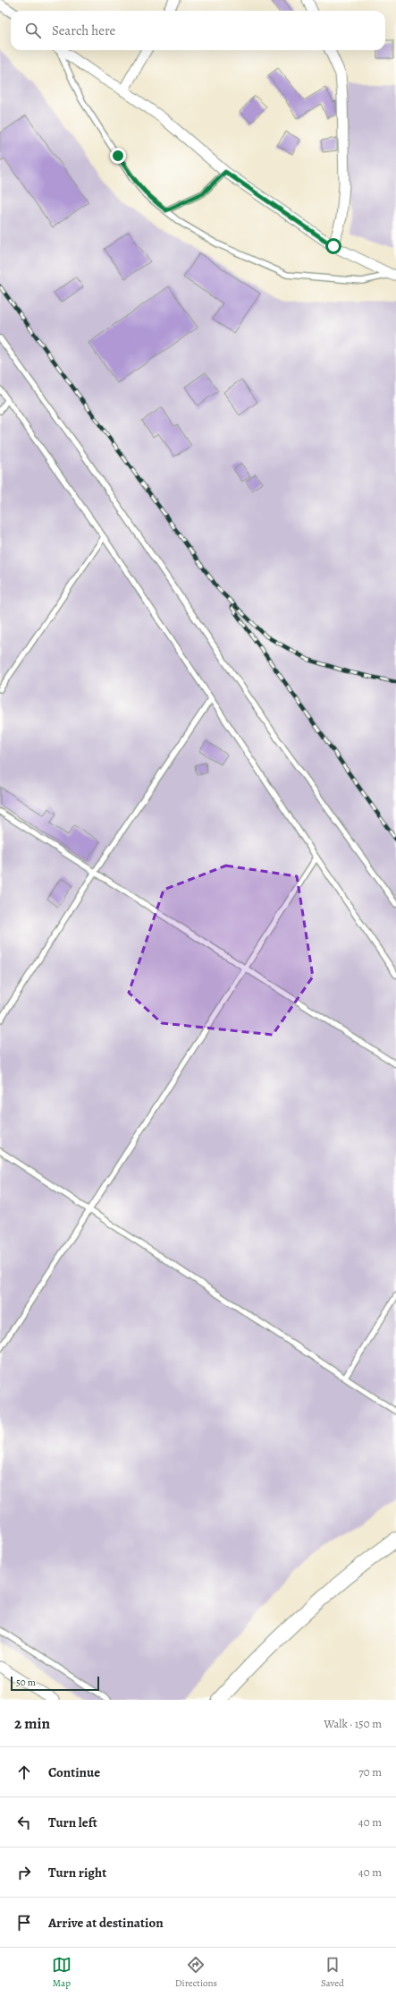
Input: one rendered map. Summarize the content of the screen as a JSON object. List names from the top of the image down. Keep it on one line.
{"scale_bar":"50 m","page":{"search":"Search here","scale":"50 m","heading":["2 min","Walk · 150 m"],"list":[["Continue","70 m"],["Turn left","40 m"],["Turn right","40 m"],"Arrive at destination"],"nav":["Map","Directions","Saved"]}}
